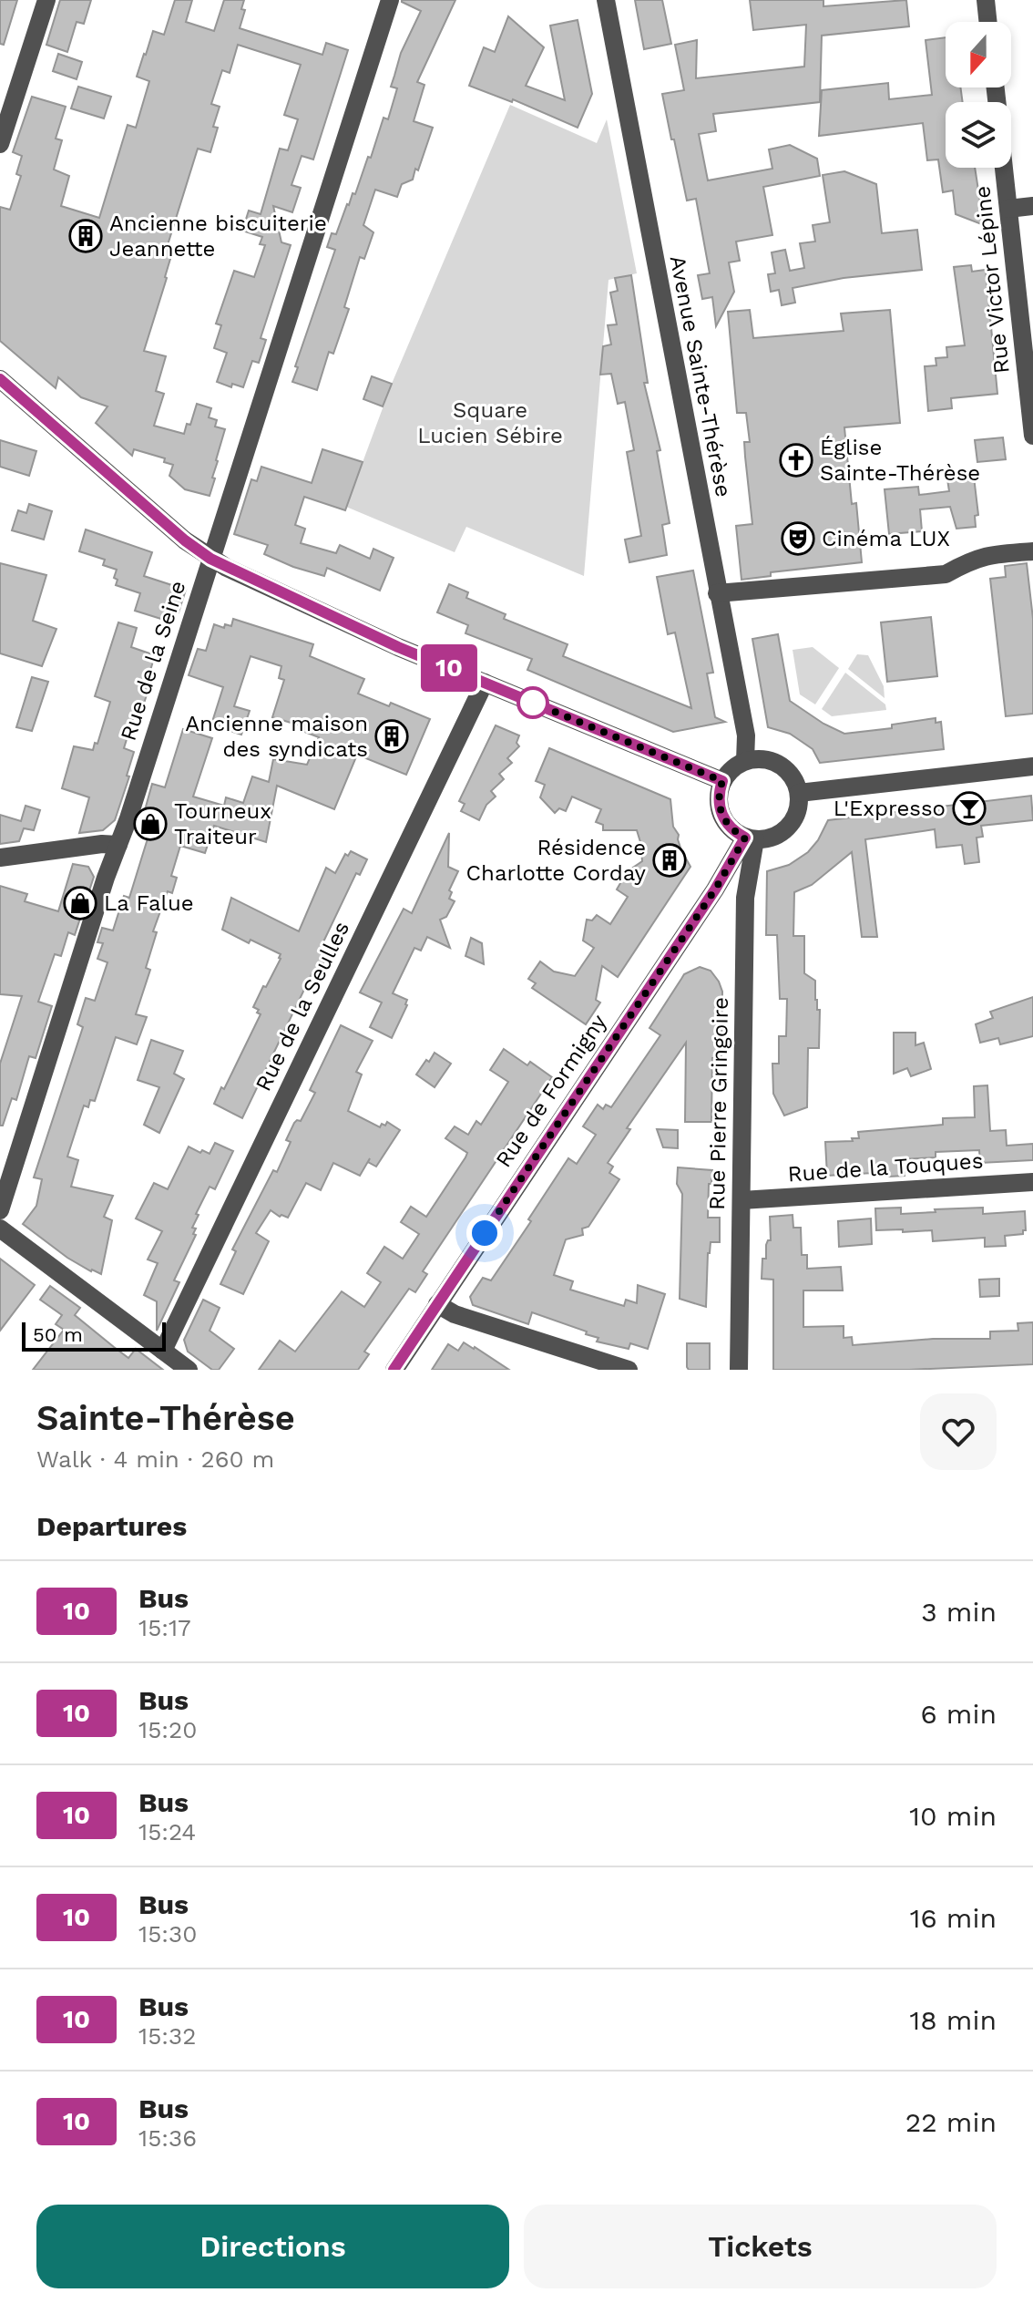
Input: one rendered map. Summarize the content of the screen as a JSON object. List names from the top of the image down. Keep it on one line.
{"streets":{"street":["Rue Victor Lépine","Avenue Sainte-Thérèse","Rue de la Seine","Rue de la Seulles","Rue de Formigny","Rue Pierre Gringoire","Rue de la Touques"]},"crossings":[["Avenue Sainte-Thérèse","Rue de Formigny"],["Avenue Sainte-Thérèse","Rue Pierre Gringoire"],["Rue de Formigny","Rue Pierre Gringoire"],["Rue Pierre Gringoire","Rue de la Touques"]],"parks":["Square Lucien Sébire"],"places":{"building":["Ancienne biscuiterie Jeannette","Ancienne maison des syndicats","Résidence Charlotte Corday"],"church":["Église Sainte-Thérèse"],"theatre":["Cinéma LUX"],"bar":["L'Expresso"],"shop":["Tourneux Traiteur","La Falue"]},"lines":["bus line 10"],"scale_bar":"50 m","north":"bottom","page":{"on_map":"10","scale":"50 m","heading":[["Sainte-Thérèse","Walk · 4 min · 260 m"],"Departures"],"list":[{"mark":"10","name":"Bus","note":"15:17","value":"3 min"},{"mark":"10","name":"Bus","note":"15:20","value":"6 min"},{"mark":"10","name":"Bus","note":"15:24","value":"10 min"},{"mark":"10","name":"Bus","note":"15:30","value":"16 min"},{"mark":"10","name":"Bus","note":"15:32","value":"18 min"},{"mark":"10","name":"Bus","note":"15:36","value":"22 min"}],"buttons":["Directions","Tickets"]}}
